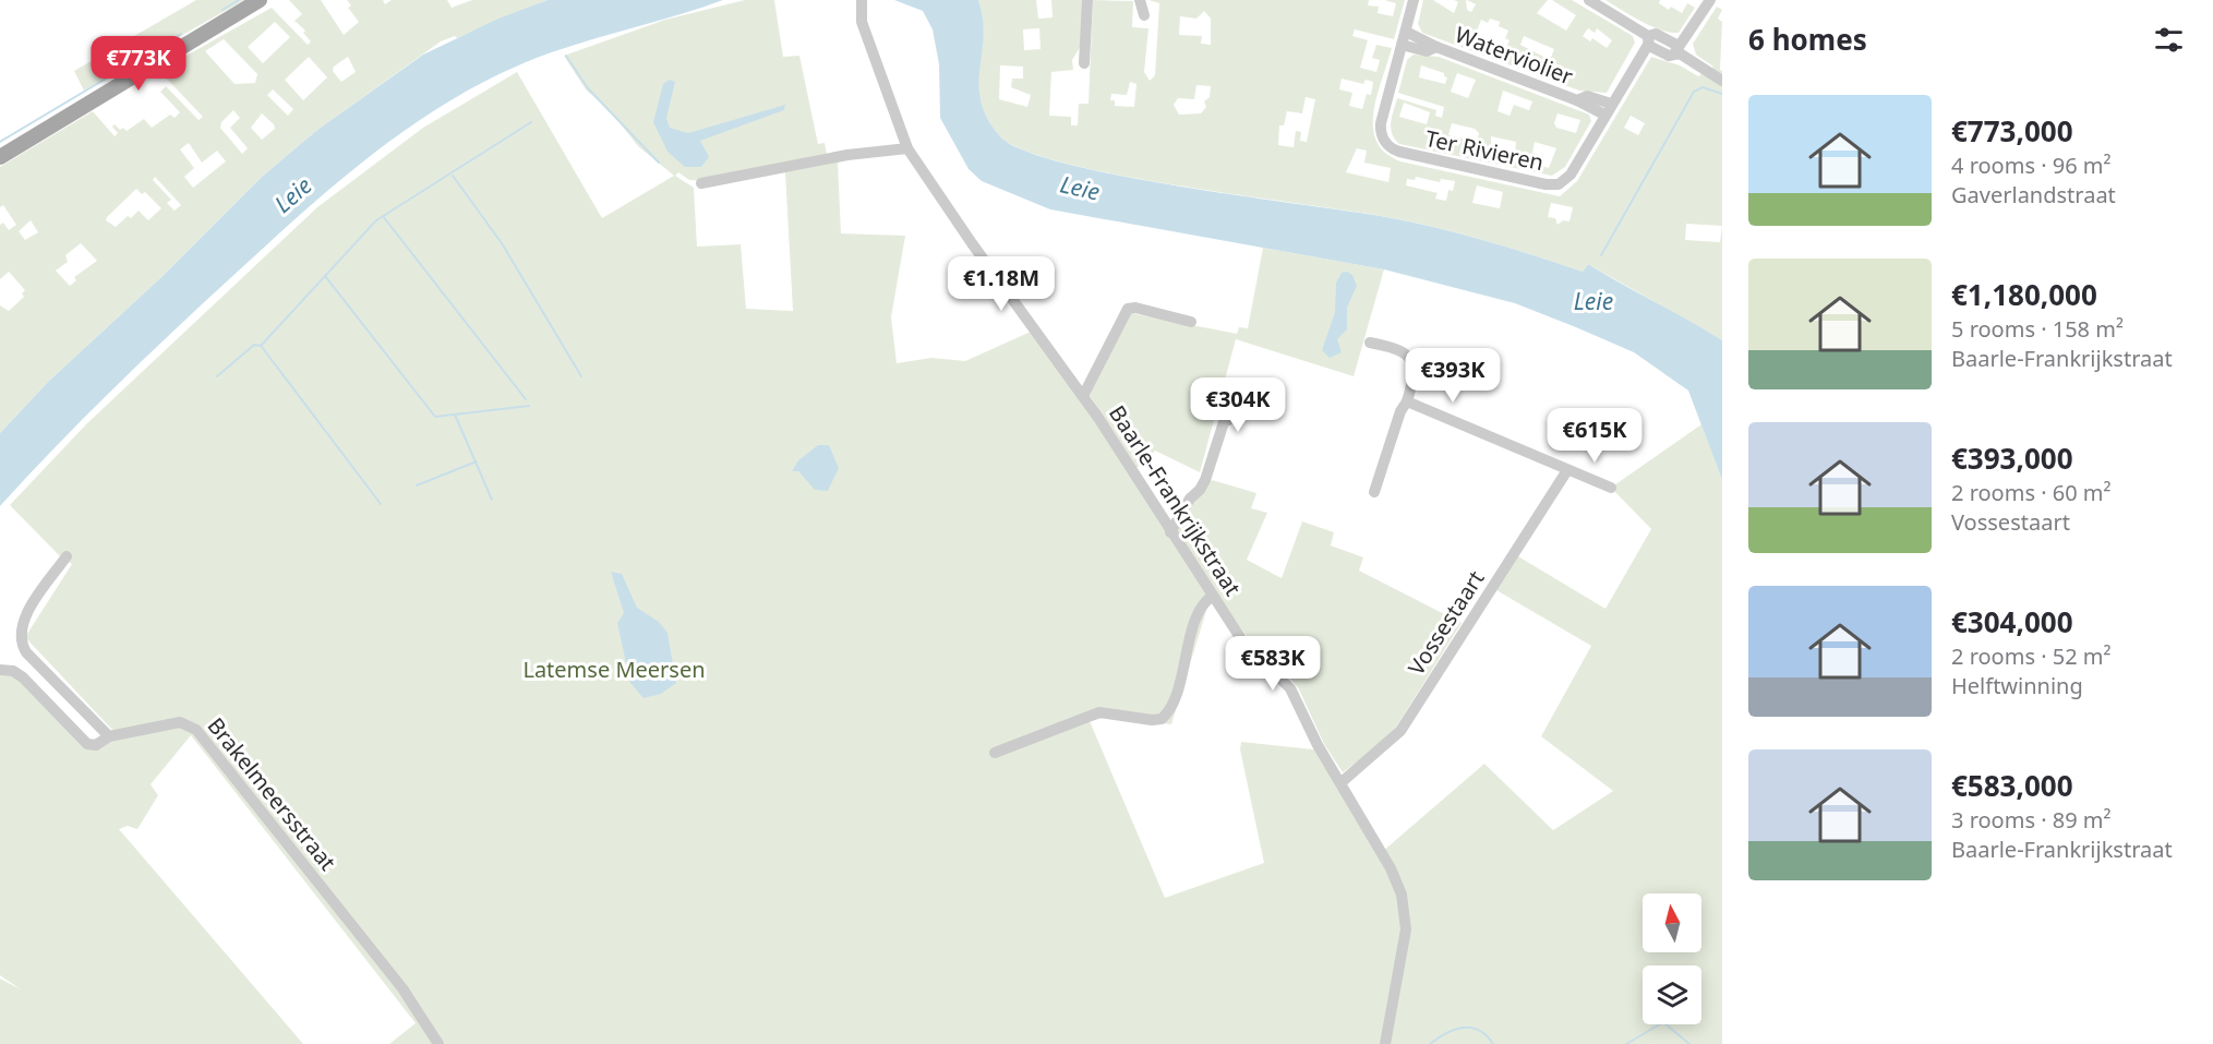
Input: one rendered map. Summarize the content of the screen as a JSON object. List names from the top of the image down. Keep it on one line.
{"streets":{"street":["Waterviolier","Ter Rivieren","Baarle-Frankrijkstraat","Vossestaart","Brakelmeersstraat"]},"crossings":[["Waterviolier","Ter Rivieren"],["Baarle-Frankrijkstraat","Vossestaart"]],"water":["Leie"],"parks":["Latemse Meersen"],"north":"top","page":{"heading":"6 homes","price":["€773K","€1.18M","€393K","€304K","€615K","€583K"],"list":[{"name":"€773,000","note":"4 rooms · 96 m² · Gaverlandstraat"},{"name":"€1,180,000","note":"5 rooms · 158 m² · Baarle-Frankrijkstraat"},{"name":"€393,000","note":"2 rooms · 60 m² · Vossestaart"},{"name":"€304,000","note":"2 rooms · 52 m² · Helftwinning"},{"name":"€583,000","note":"3 rooms · 89 m² · Baarle-Frankrijkstraat"}]}}
